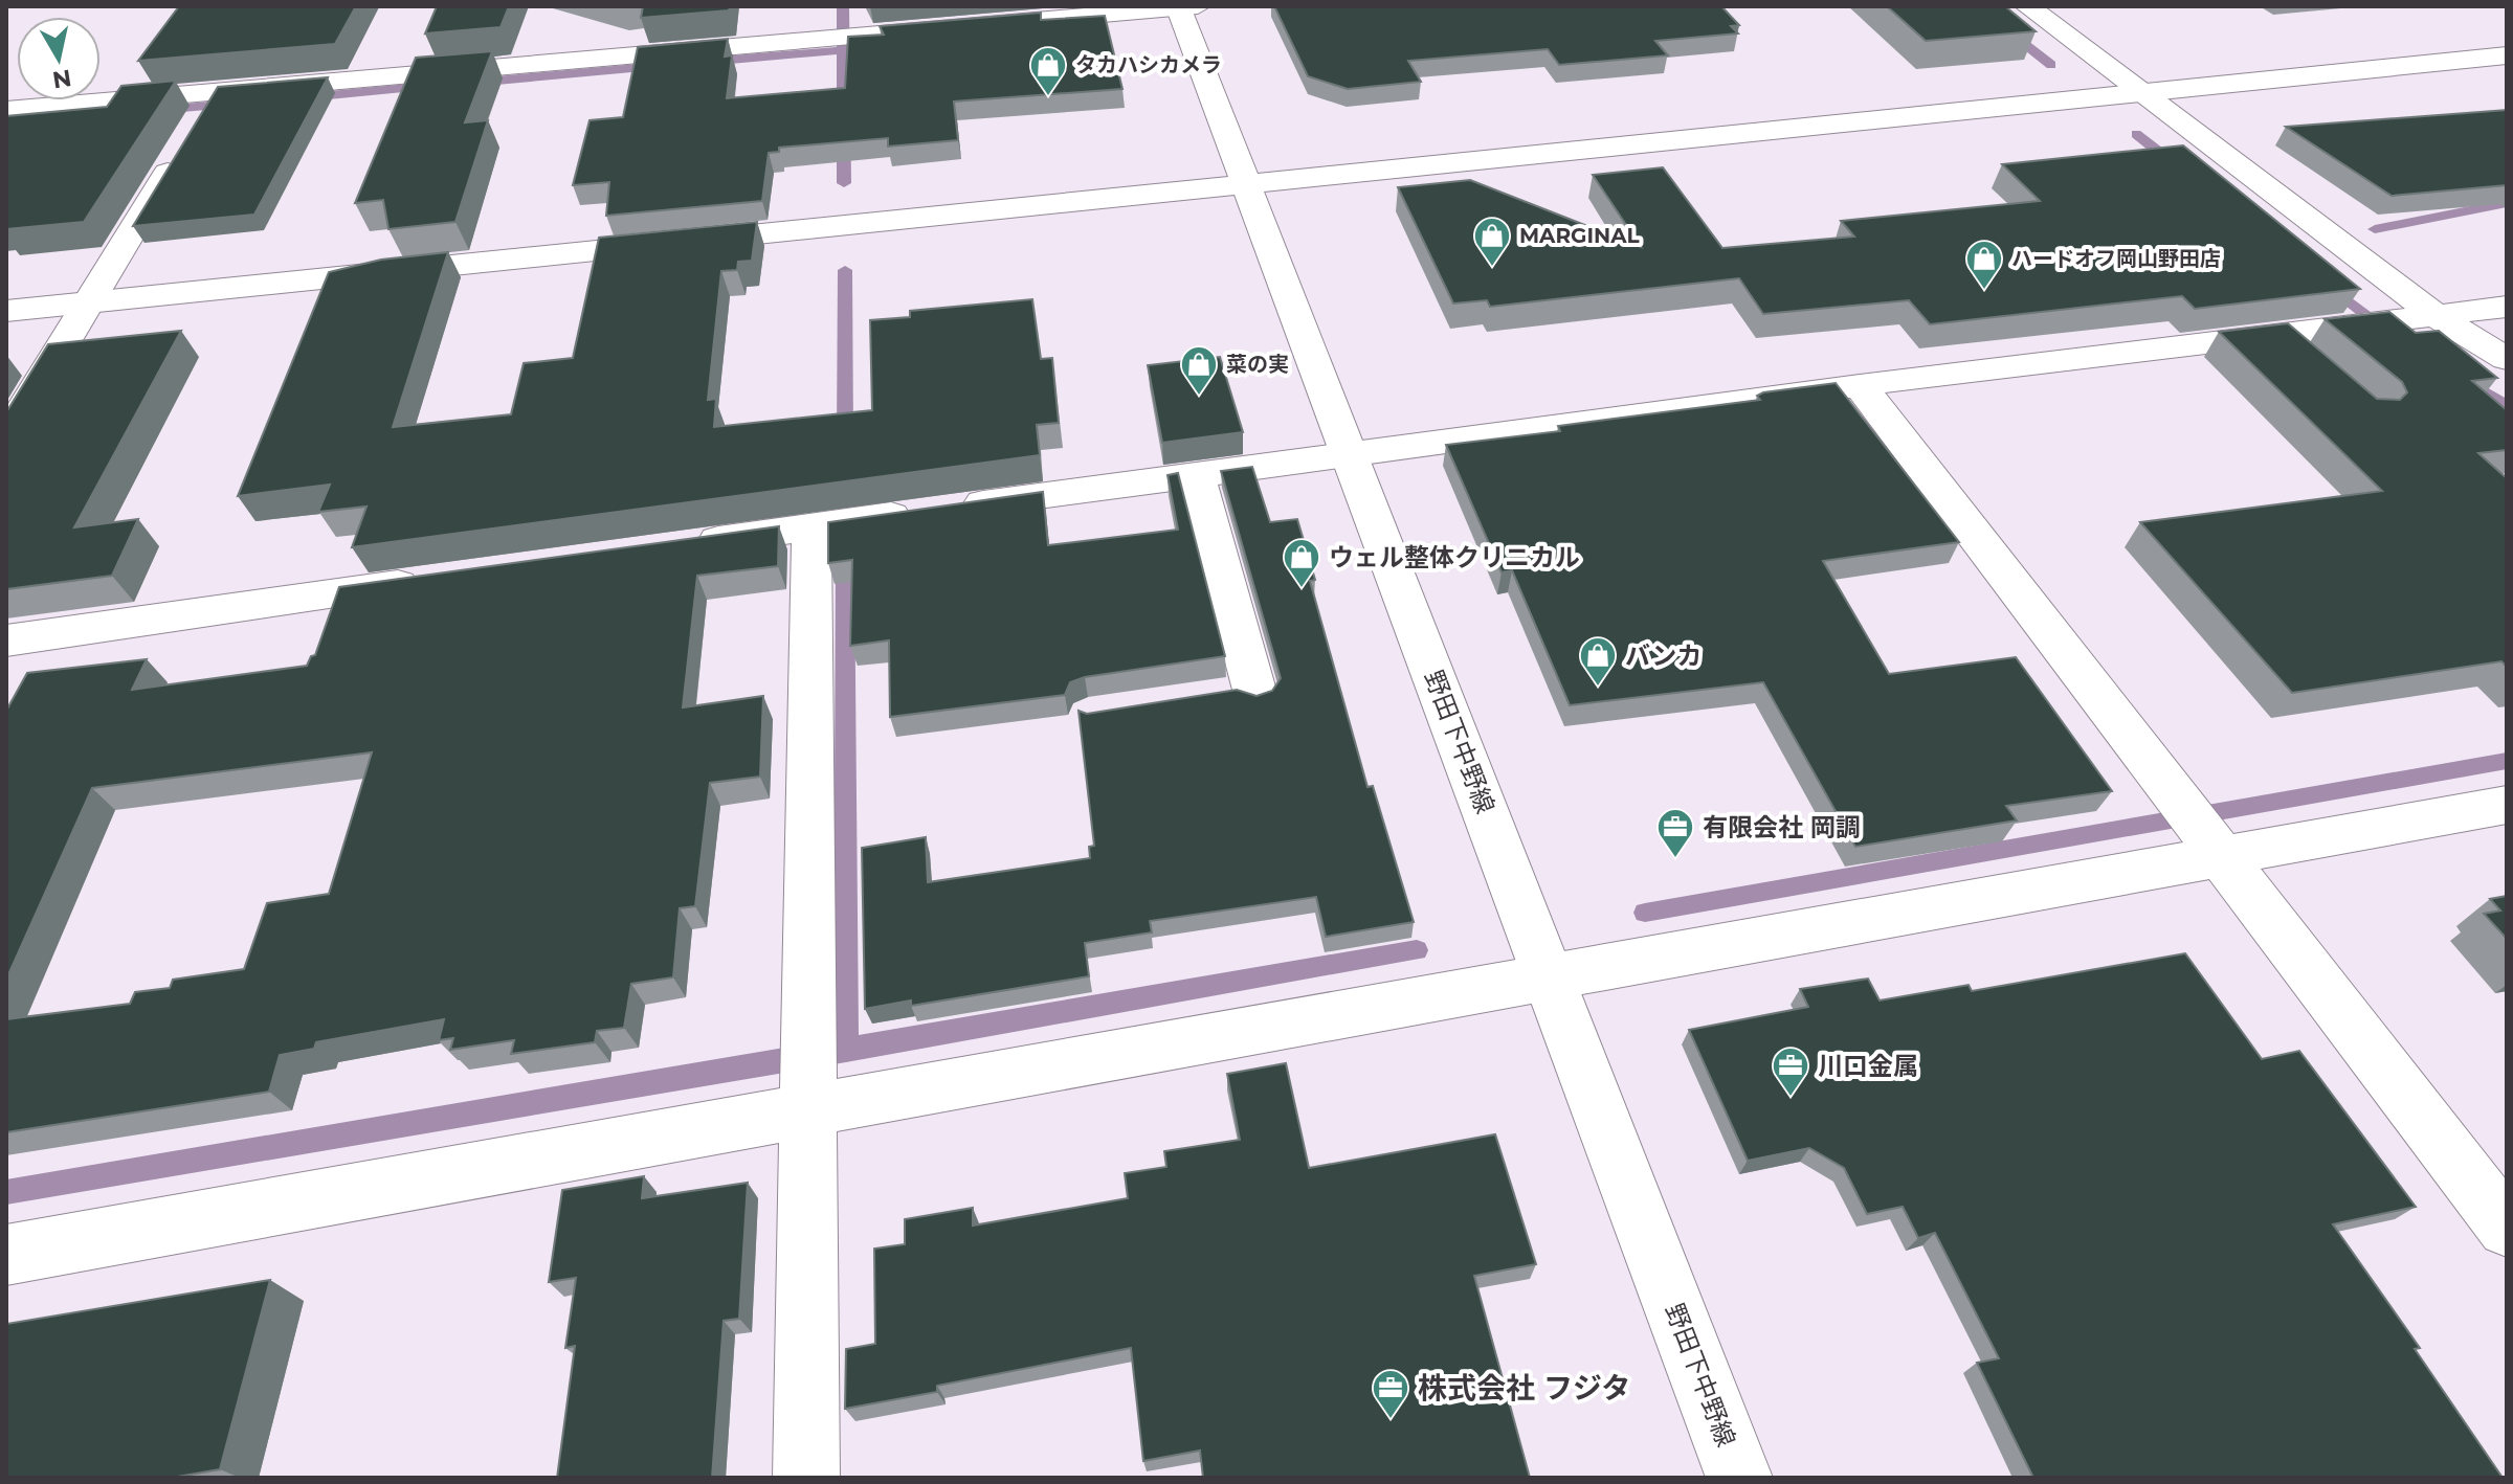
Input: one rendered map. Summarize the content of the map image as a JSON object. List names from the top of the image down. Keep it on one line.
{"streets":{"street":["野田下中野線"]},"places":{"shop":["タカハシカメラ","MARGINAL","ハードオフ岡山野田店","菜の実","ウェル整体クリニカル","バンカ"],"office":["有限会社 岡調","川口金属","株式会社 フジタ"]},"north":"bottom"}
